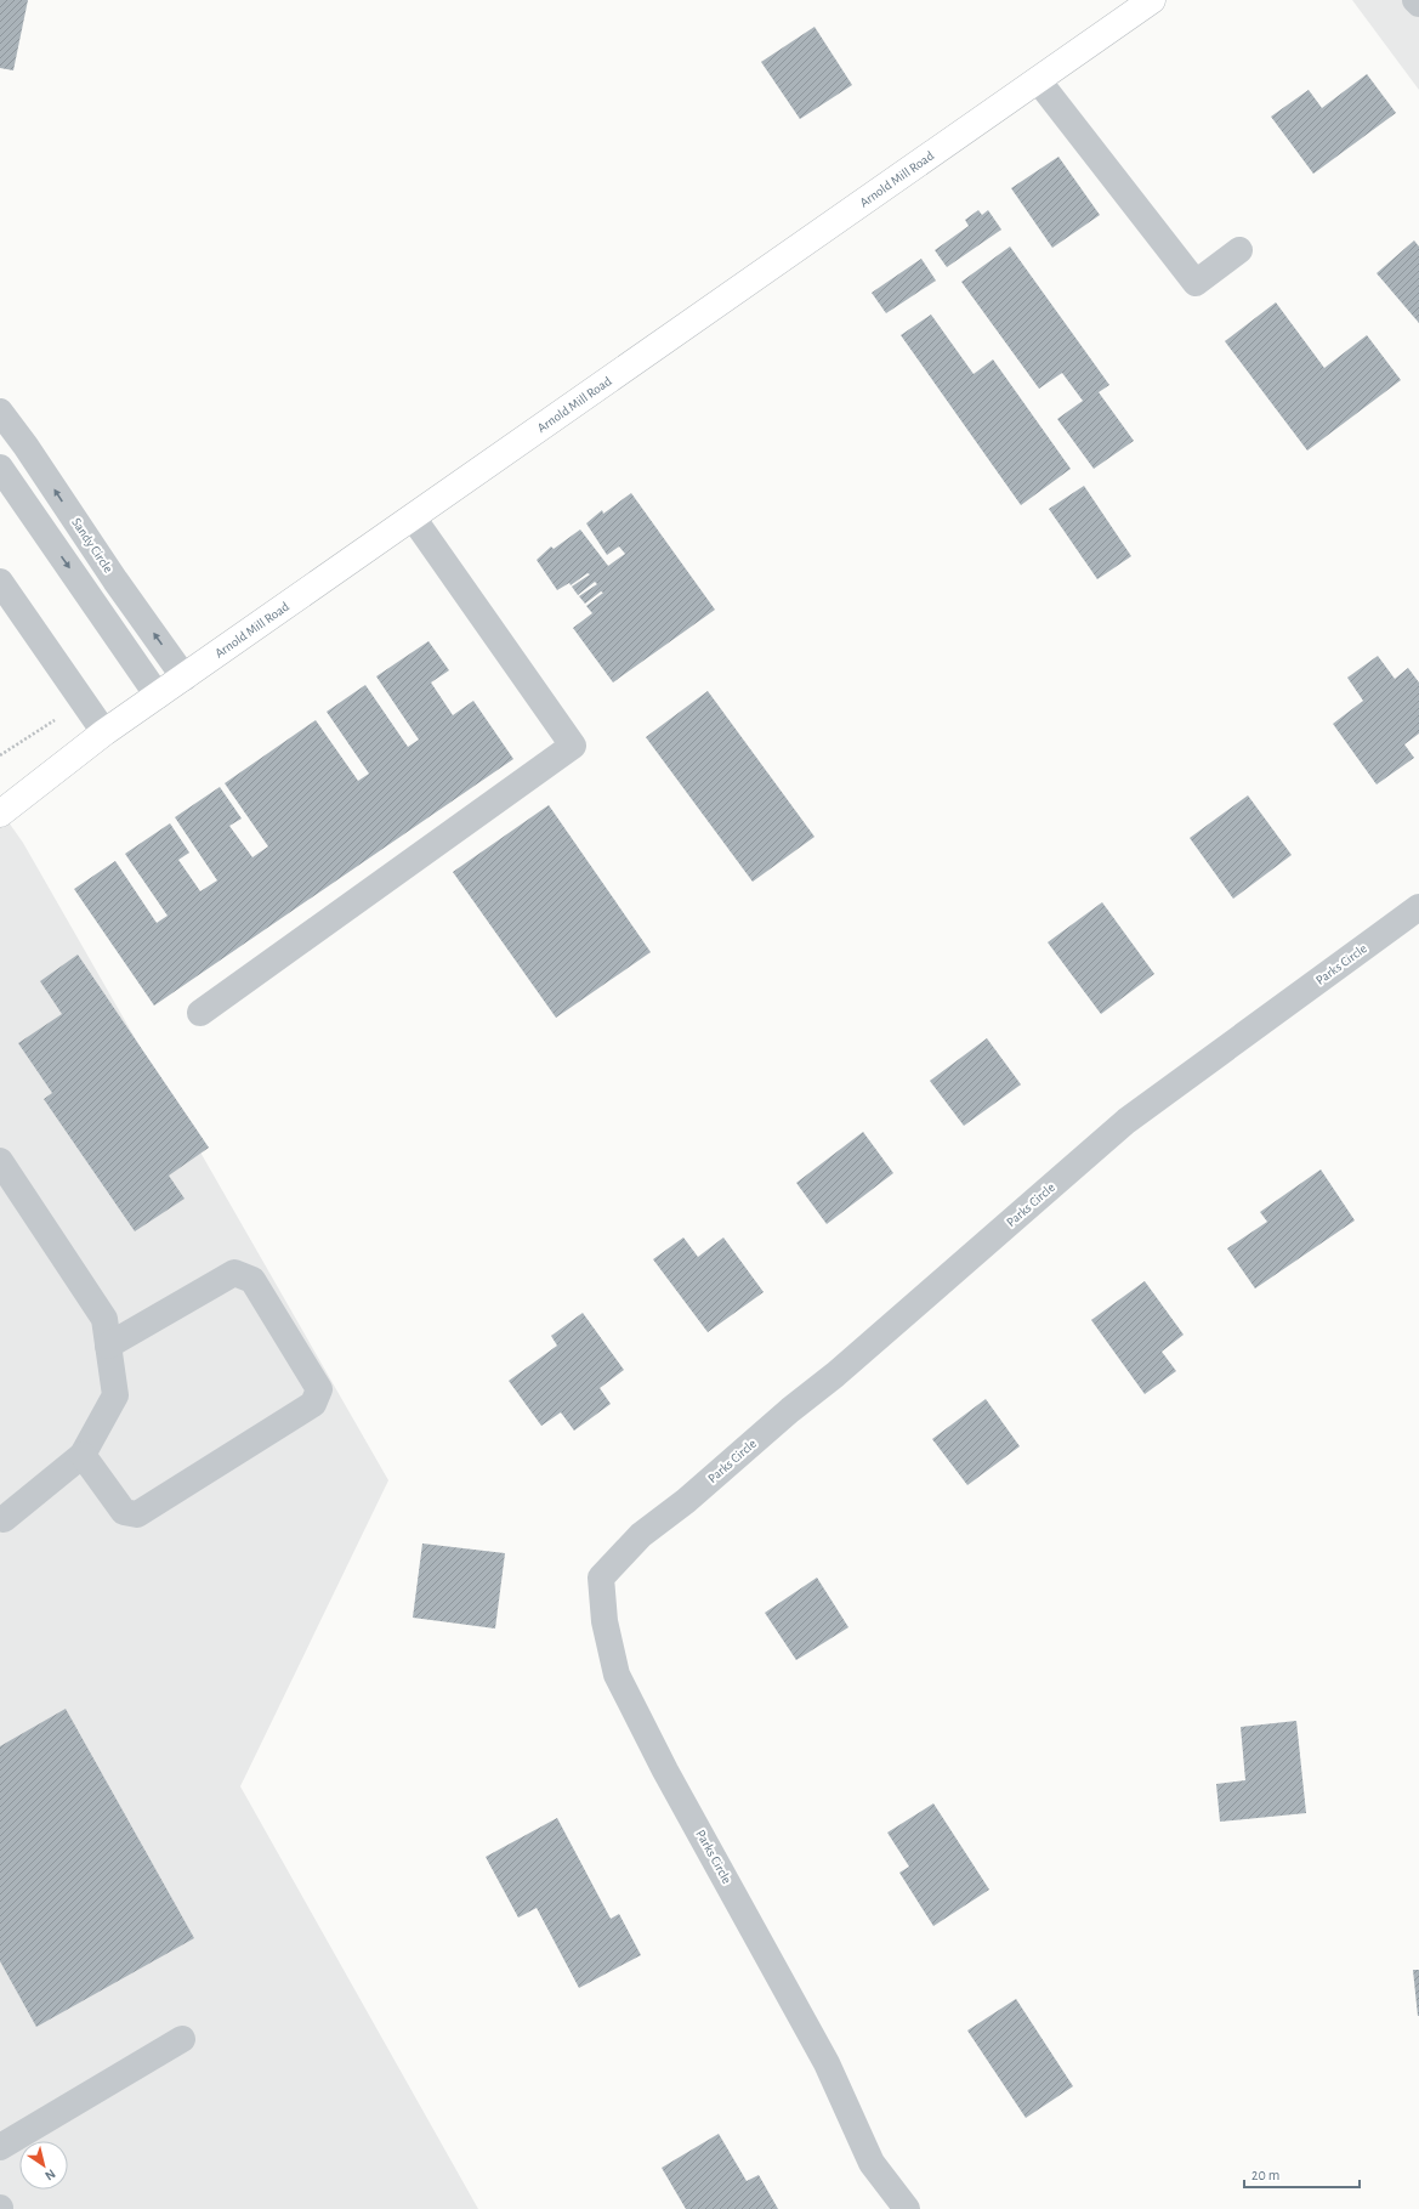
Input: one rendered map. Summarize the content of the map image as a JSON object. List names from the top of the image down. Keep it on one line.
{"streets":{"main road":["Arnold Mill Road"],"street":["Sandy Circle","Parks Circle"]},"crossings":[["Arnold Mill Road","Sandy Circle"]],"scale_bar":"20 m","north":"bottom right"}
